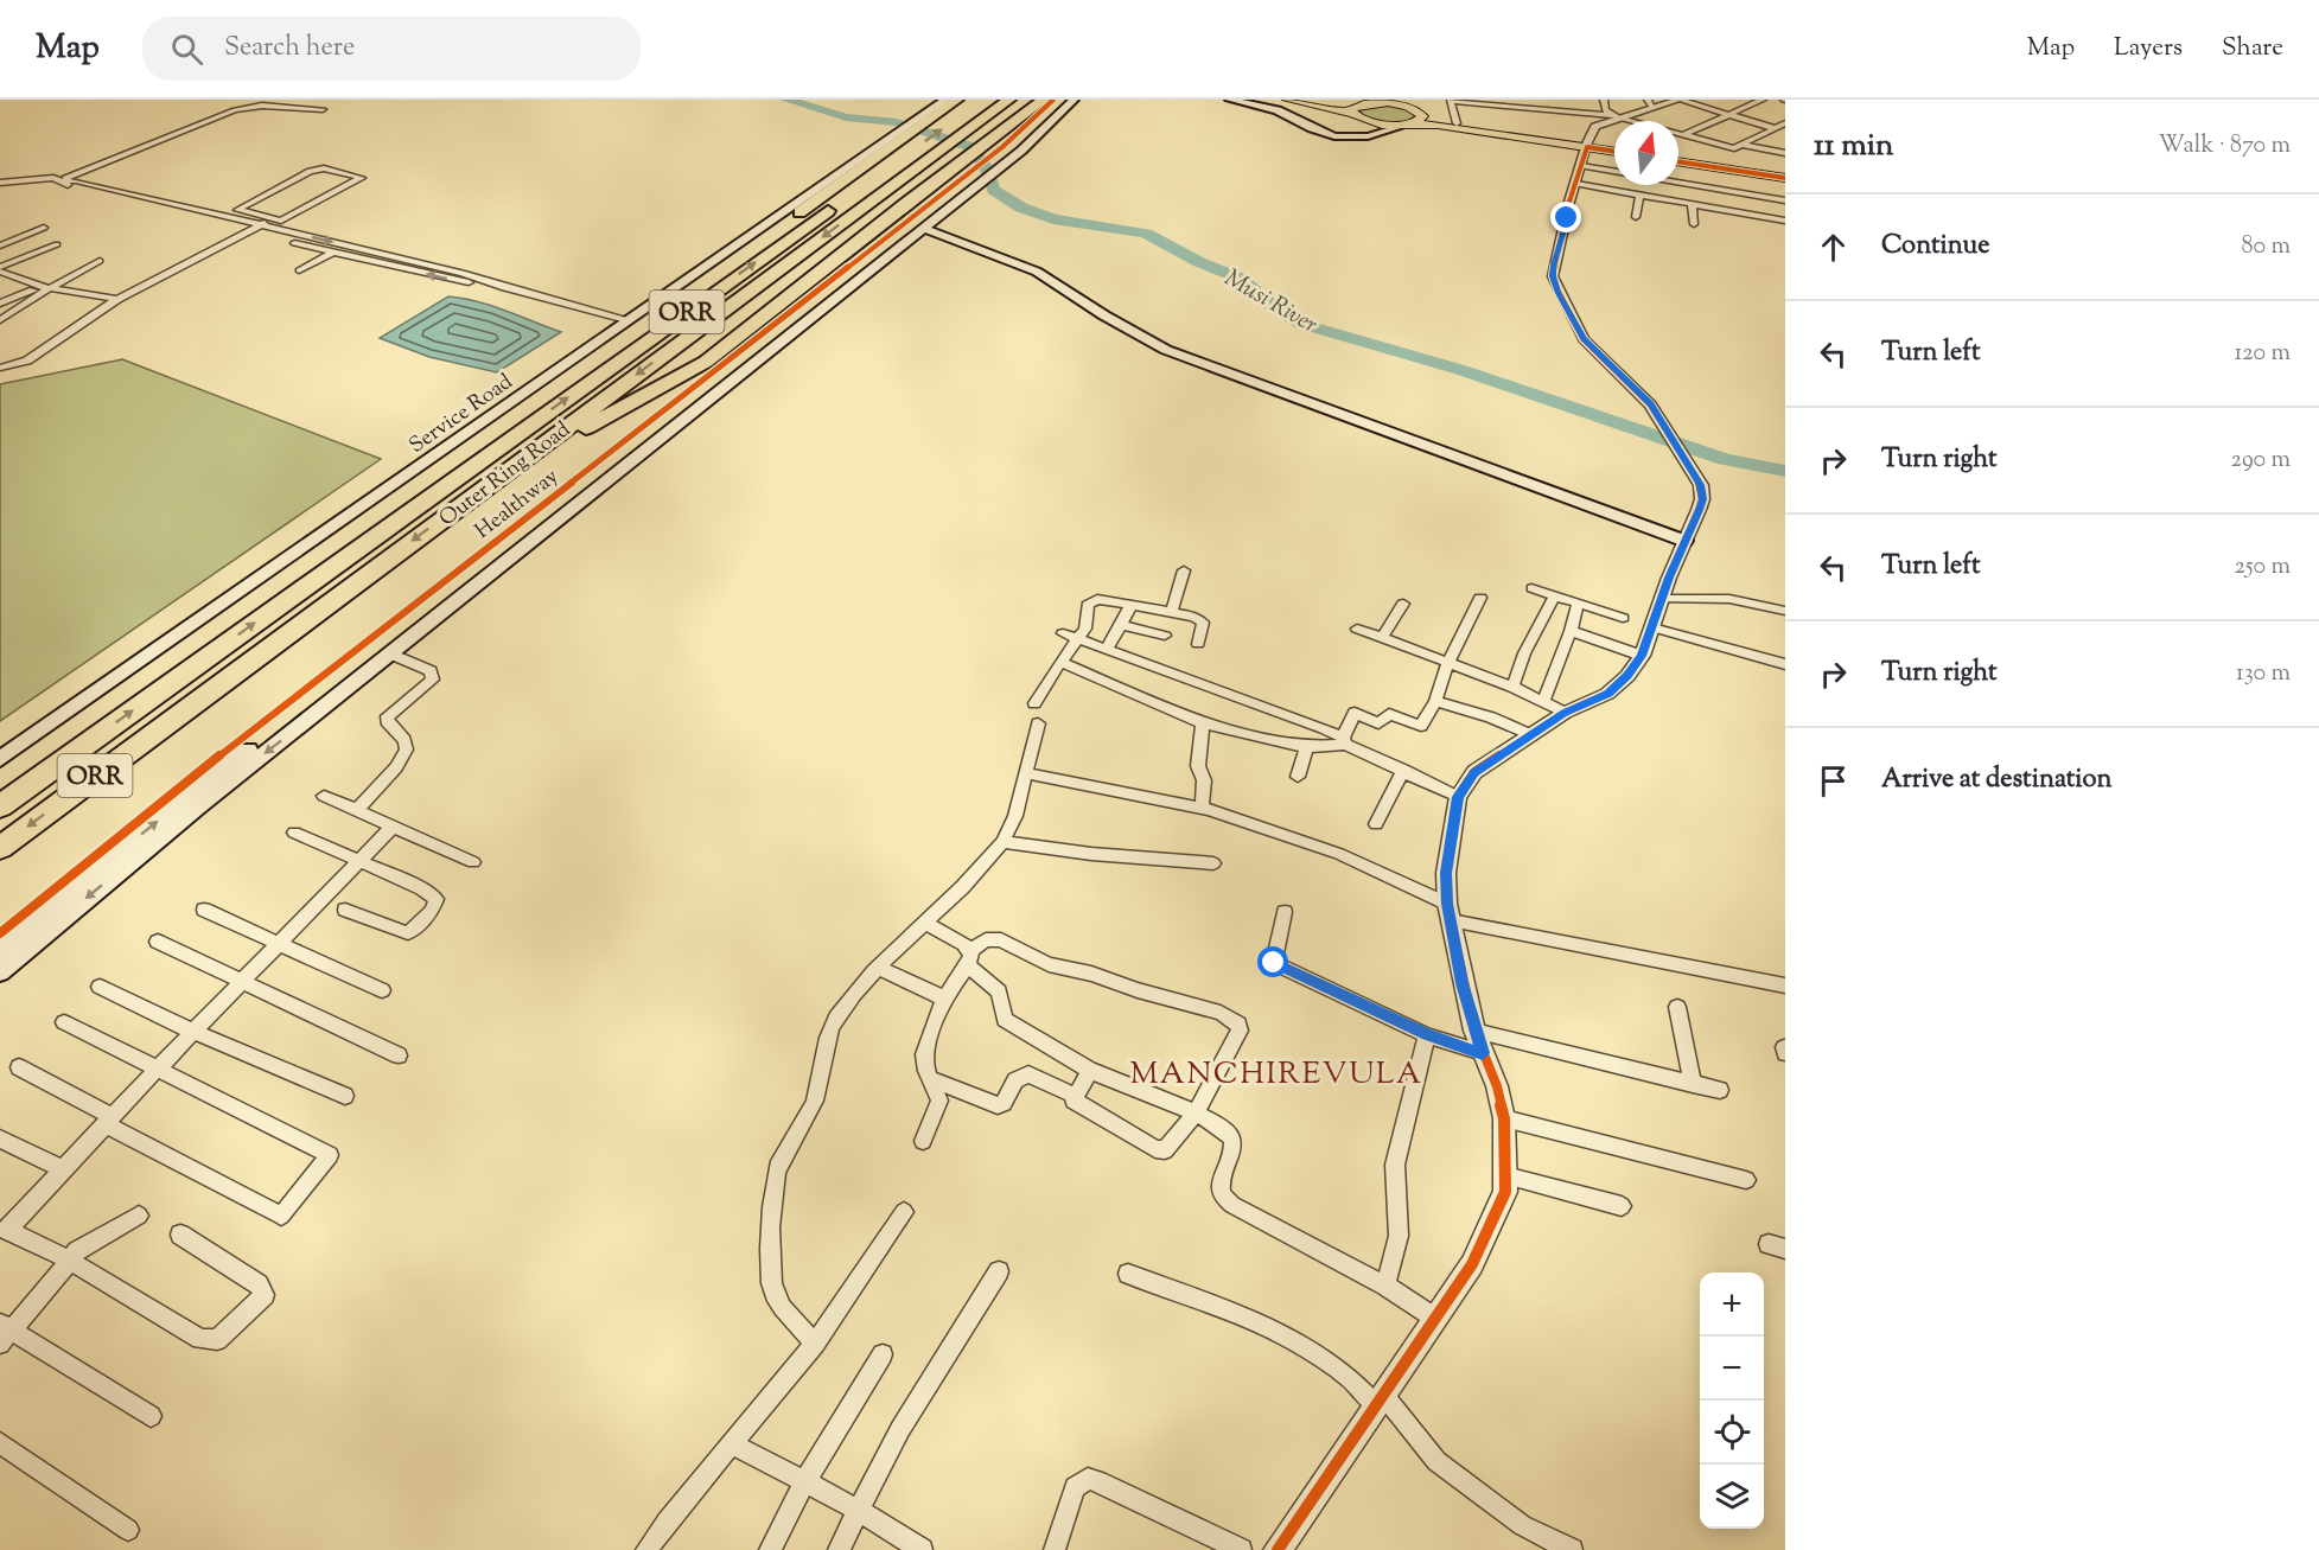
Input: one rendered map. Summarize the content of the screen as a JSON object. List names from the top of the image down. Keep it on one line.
{"streets":{"highway":["ORR","Outer Ring Road"],"main road":["Service Road"],"cycle path":["Healthway"]},"districts":["MANCHIREVULA"],"water":["Musi River"],"north":"top","page":{"header":"Map","search":"Search here","nav":["Map","Layers","Share"],"heading":["11 min","Walk · 870 m"],"list":[["Continue","80 m"],["Turn left","120 m"],["Turn right","290 m"],["Turn left","250 m"],["Turn right","130 m"],"Arrive at destination"],"map_buttons":["+","−"]}}
